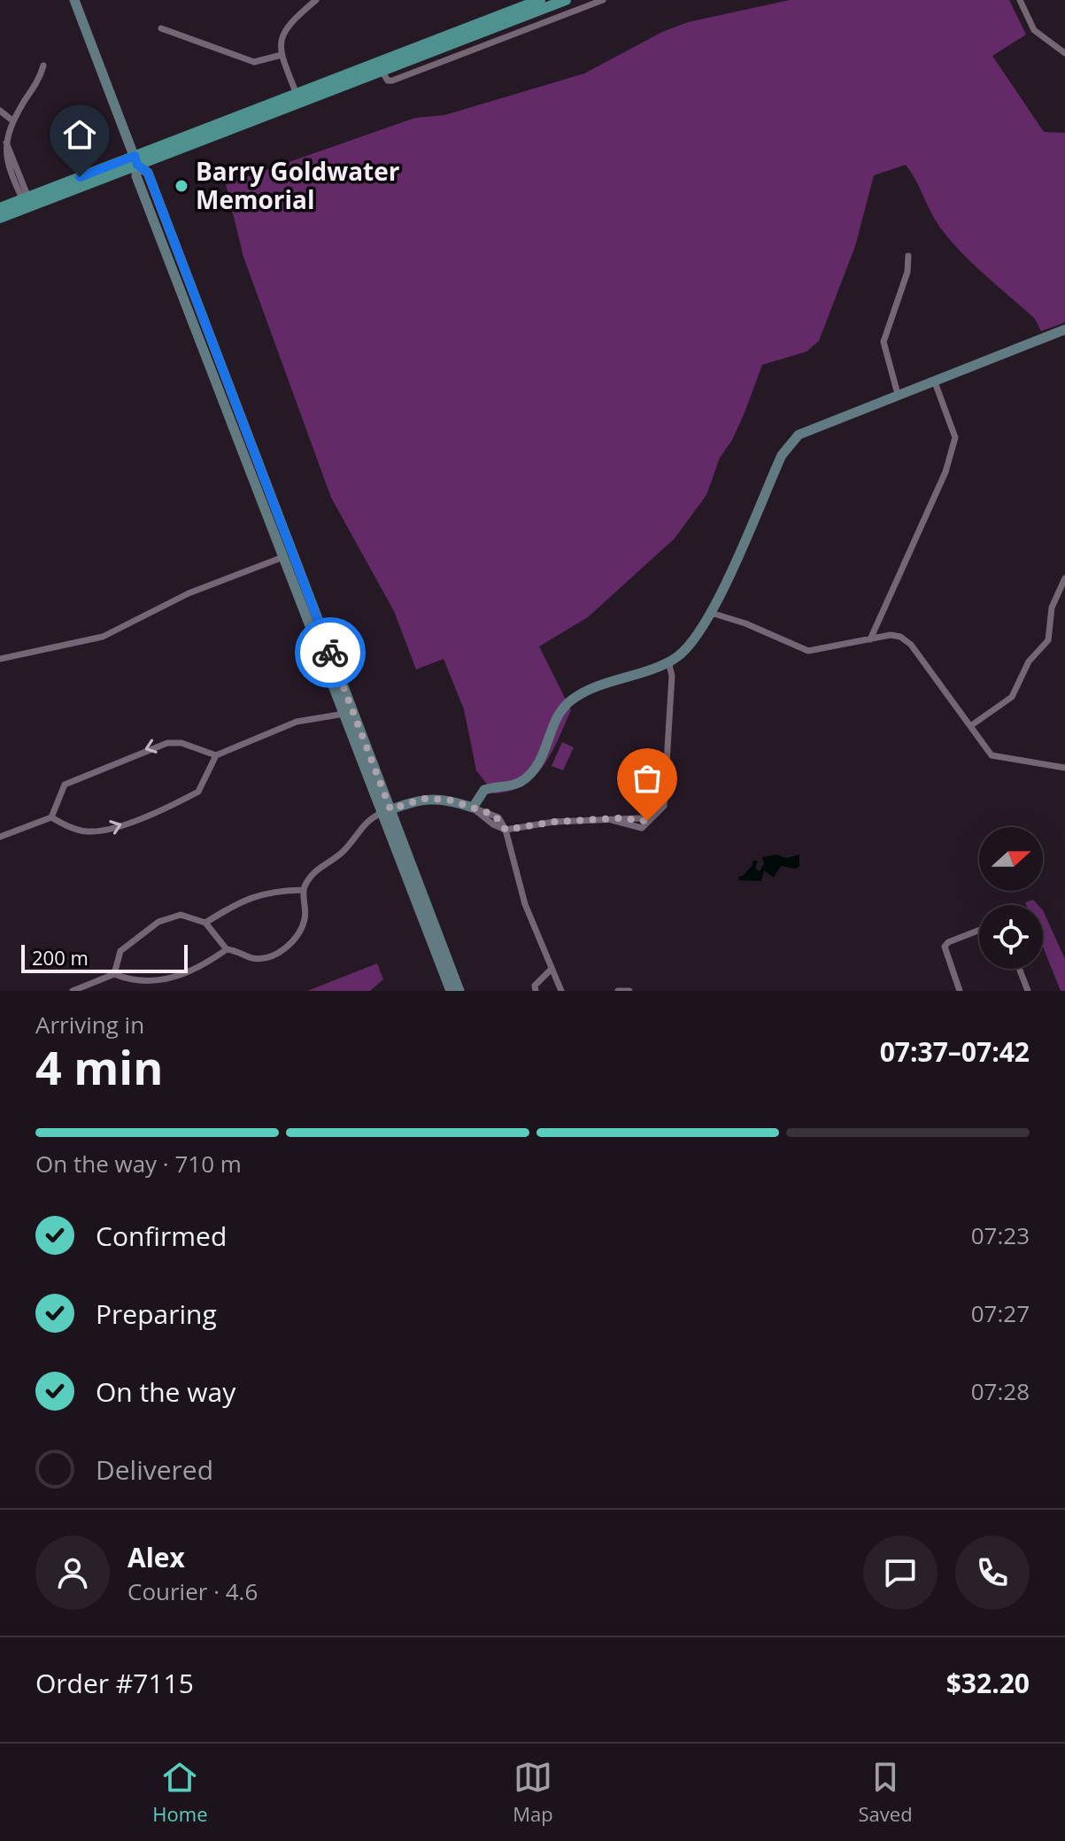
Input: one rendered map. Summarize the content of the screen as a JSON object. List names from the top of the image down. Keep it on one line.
{"places":["Barry Goldwater Memorial"],"scale_bar":"200 m","north":"right","page":{"scale":"200 m","heading":["4 min","Arriving in","07:37–07:42"],"panel":["Alex","Courier · 4.6","Order #7115","$32.20"],"bar":"On the way · 710 m","list":[["Confirmed","07:23"],["Preparing","07:27"],["On the way","07:28"],"Delivered"],"tabs":["Home","Map","Saved"]}}
